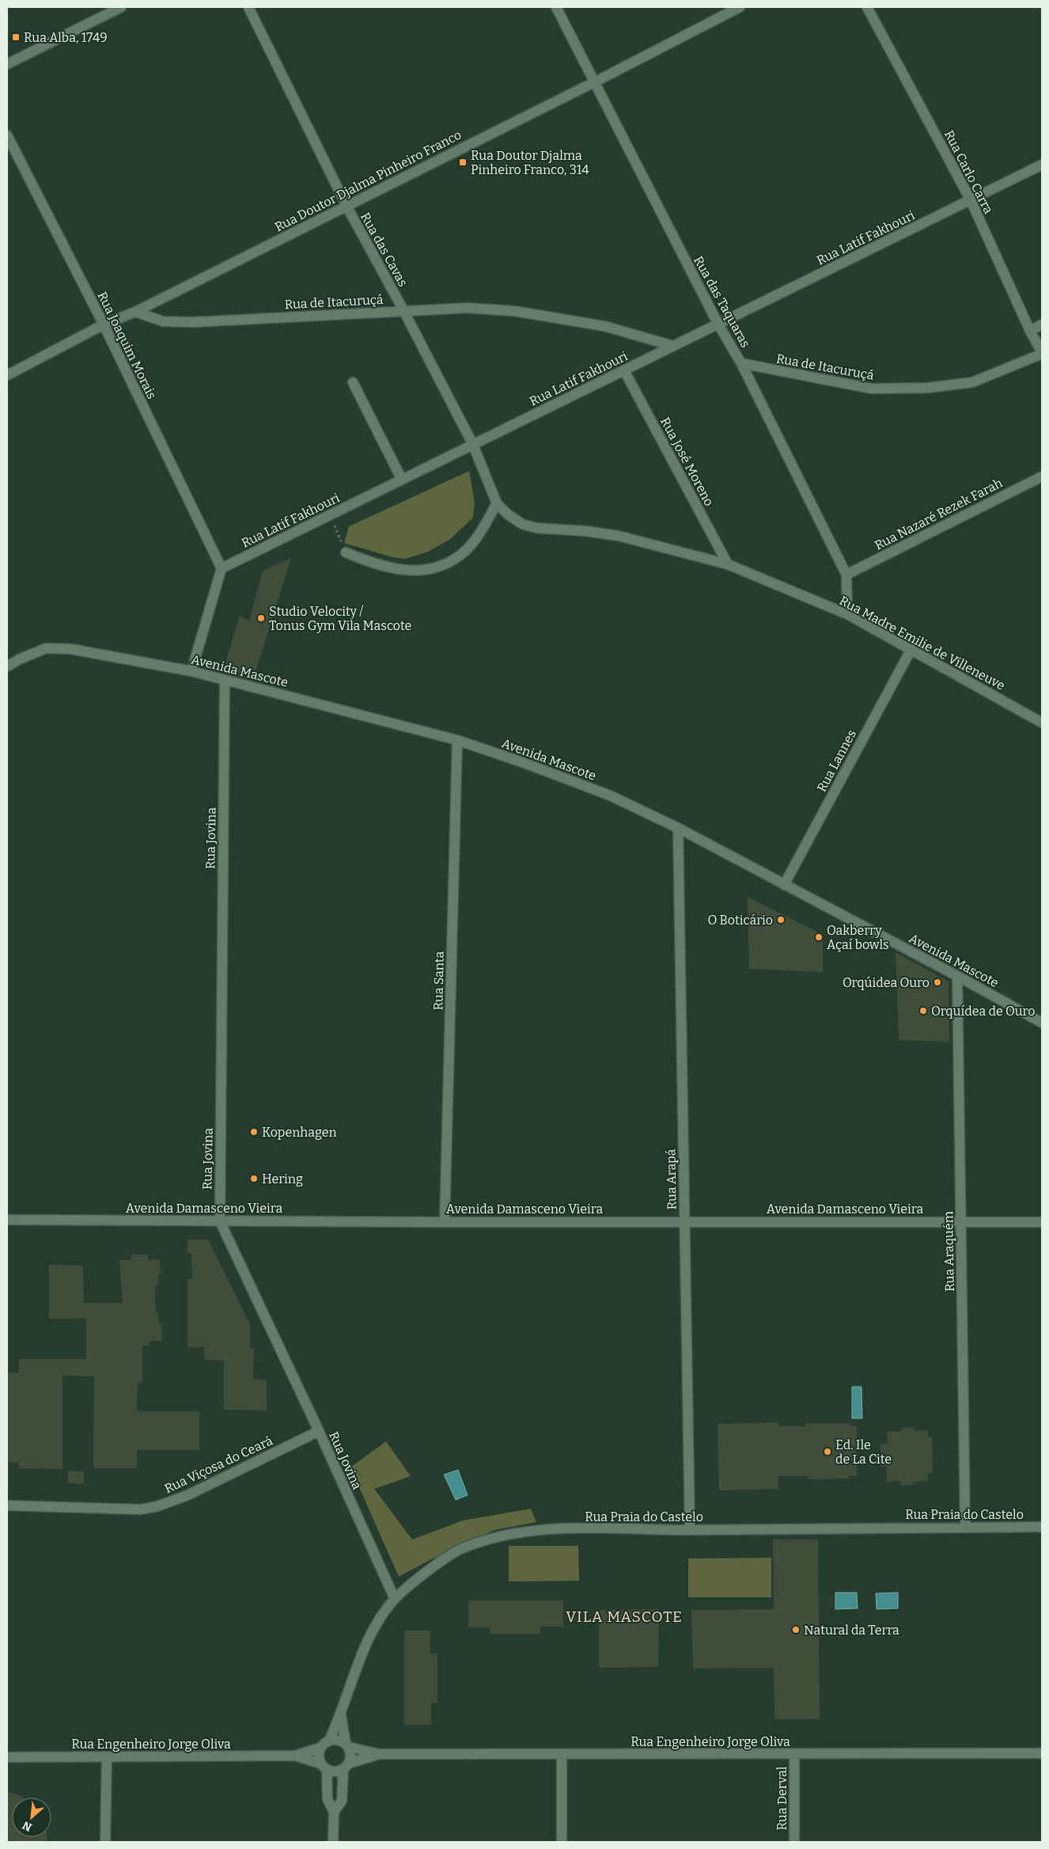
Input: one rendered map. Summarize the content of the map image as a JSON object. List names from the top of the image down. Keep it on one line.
{"streets":{"street":["Rua Carlo Carra","Rua Doutor Djalma Pinheiro Franco","Rua Latif Fakhouri","Rua das Cavas","Rua de Itacuruçá","Rua das Taquaras","Rua Joaquim Morais","Rua José Moreno","Rua Nazaré Rezek Farah","Rua Madre Emilie de Villeneuve","Avenida Mascote","Rua Lannes","Rua Jovina","Rua Santa","Rua Arapá","Avenida Damasceno Vieira","Rua Araquém","Rua Viçosa do Ceará","Rua Praia do Castelo","Rua Engenheiro Jorge Oliva","Rua Derval"]},"crossings":[["Rua Carlo Carra","Rua Latif Fakhouri"],["Rua Carlo Carra","Rua de Itacuruçá"],["Rua Doutor Djalma Pinheiro Franco","Rua das Cavas"],["Rua Doutor Djalma Pinheiro Franco","Rua de Itacuruçá"],["Rua Doutor Djalma Pinheiro Franco","Rua das Taquaras"],["Rua Doutor Djalma Pinheiro Franco","Rua Joaquim Morais"],["Rua Latif Fakhouri","Rua das Cavas"],["Rua Latif Fakhouri","Rua de Itacuruçá"],["Rua Latif Fakhouri","Rua das Taquaras"],["Rua Latif Fakhouri","Rua Joaquim Morais"],["Rua Latif Fakhouri","Rua José Moreno"],["Rua das Cavas","Rua de Itacuruçá"],["Rua das Cavas","Rua Madre Emilie de Villeneuve"],["Rua de Itacuruçá","Rua das Taquaras"],["Rua das Taquaras","Rua Nazaré Rezek Farah"],["Rua das Taquaras","Rua Madre Emilie de Villeneuve"],["Rua José Moreno","Rua Madre Emilie de Villeneuve"],["Rua Madre Emilie de Villeneuve","Rua Lannes"],["Avenida Mascote","Rua Lannes"],["Avenida Mascote","Rua Jovina"],["Avenida Mascote","Rua Santa"],["Avenida Mascote","Rua Arapá"],["Avenida Mascote","Rua Araquém"],["Rua Jovina","Avenida Damasceno Vieira"],["Rua Jovina","Rua Viçosa do Ceará"],["Rua Jovina","Rua Praia do Castelo"],["Rua Santa","Avenida Damasceno Vieira"],["Rua Arapá","Avenida Damasceno Vieira"],["Rua Arapá","Rua Praia do Castelo"],["Avenida Damasceno Vieira","Rua Araquém"],["Rua Araquém","Rua Praia do Castelo"],["Rua Praia do Castelo","Rua Engenheiro Jorge Oliva"],["Rua Engenheiro Jorge Oliva","Rua Derval"]],"districts":["VILA MASCOTE"],"places":{"transit":["Rua Alba, 1749","Rua Doutor Djalma Pinheiro Franco, 314"],"other":["Studio Velocity / Tonus Gym Vila Mascote","O Boticário","Oakberry Açaí bowls","Orqúidea Ouro","Orquídea de Ouro","Kopenhagen","Hering","Ed. Ile de La Cite","Natural da Terra"]},"north":"bottom left"}
